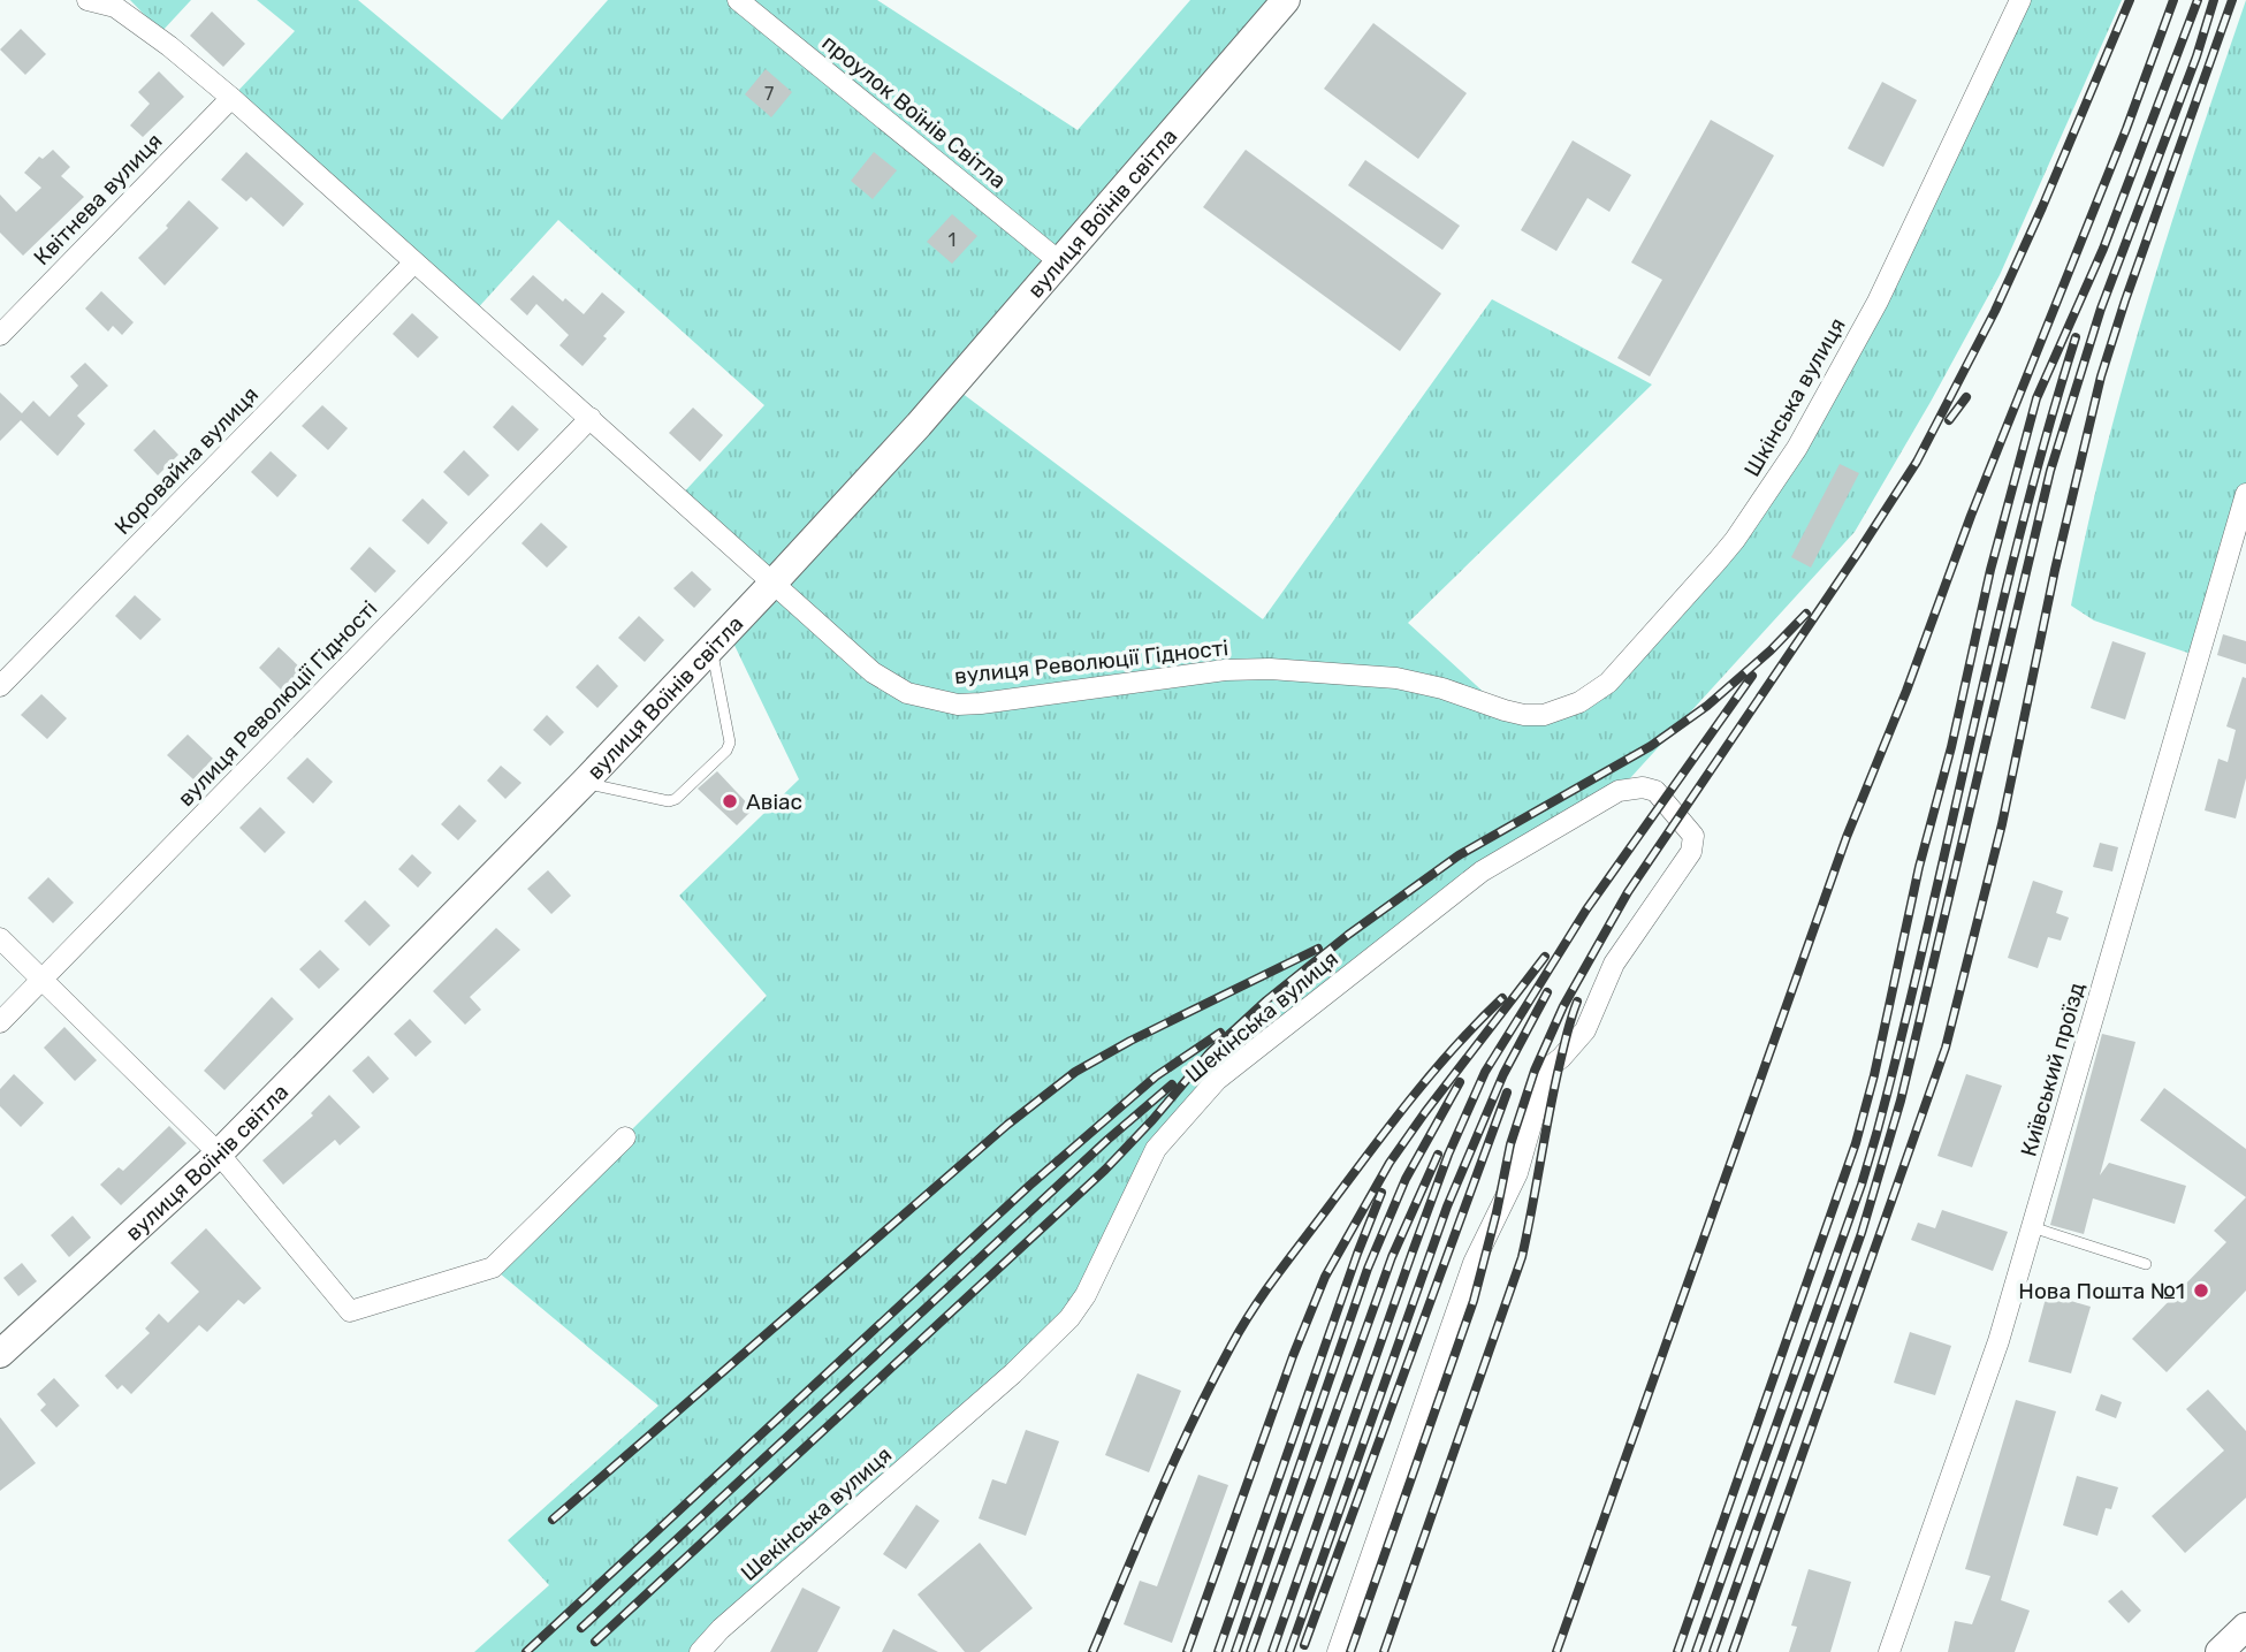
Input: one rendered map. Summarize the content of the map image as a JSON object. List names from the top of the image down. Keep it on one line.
{"streets":{"street":["проулок Воїнів Світла","Квітнева вулиця","вулиця Воїнів світла","Шкінська вулиця","Коровайна вулиця","вулиця Революції Гідності","Шекінська вулиця","Київський проїзд"]},"crossings":[["проулок Воїнів Світла","вулиця Воїнів світла"],["Квітнева вулиця","вулиця Революції Гідності"],["вулиця Воїнів світла","вулиця Революції Гідності"],["Шкінська вулиця","вулиця Революції Гідності"]],"places":["Авіас","Нова Пошта №1"],"house_numbers":["7","1"]}
